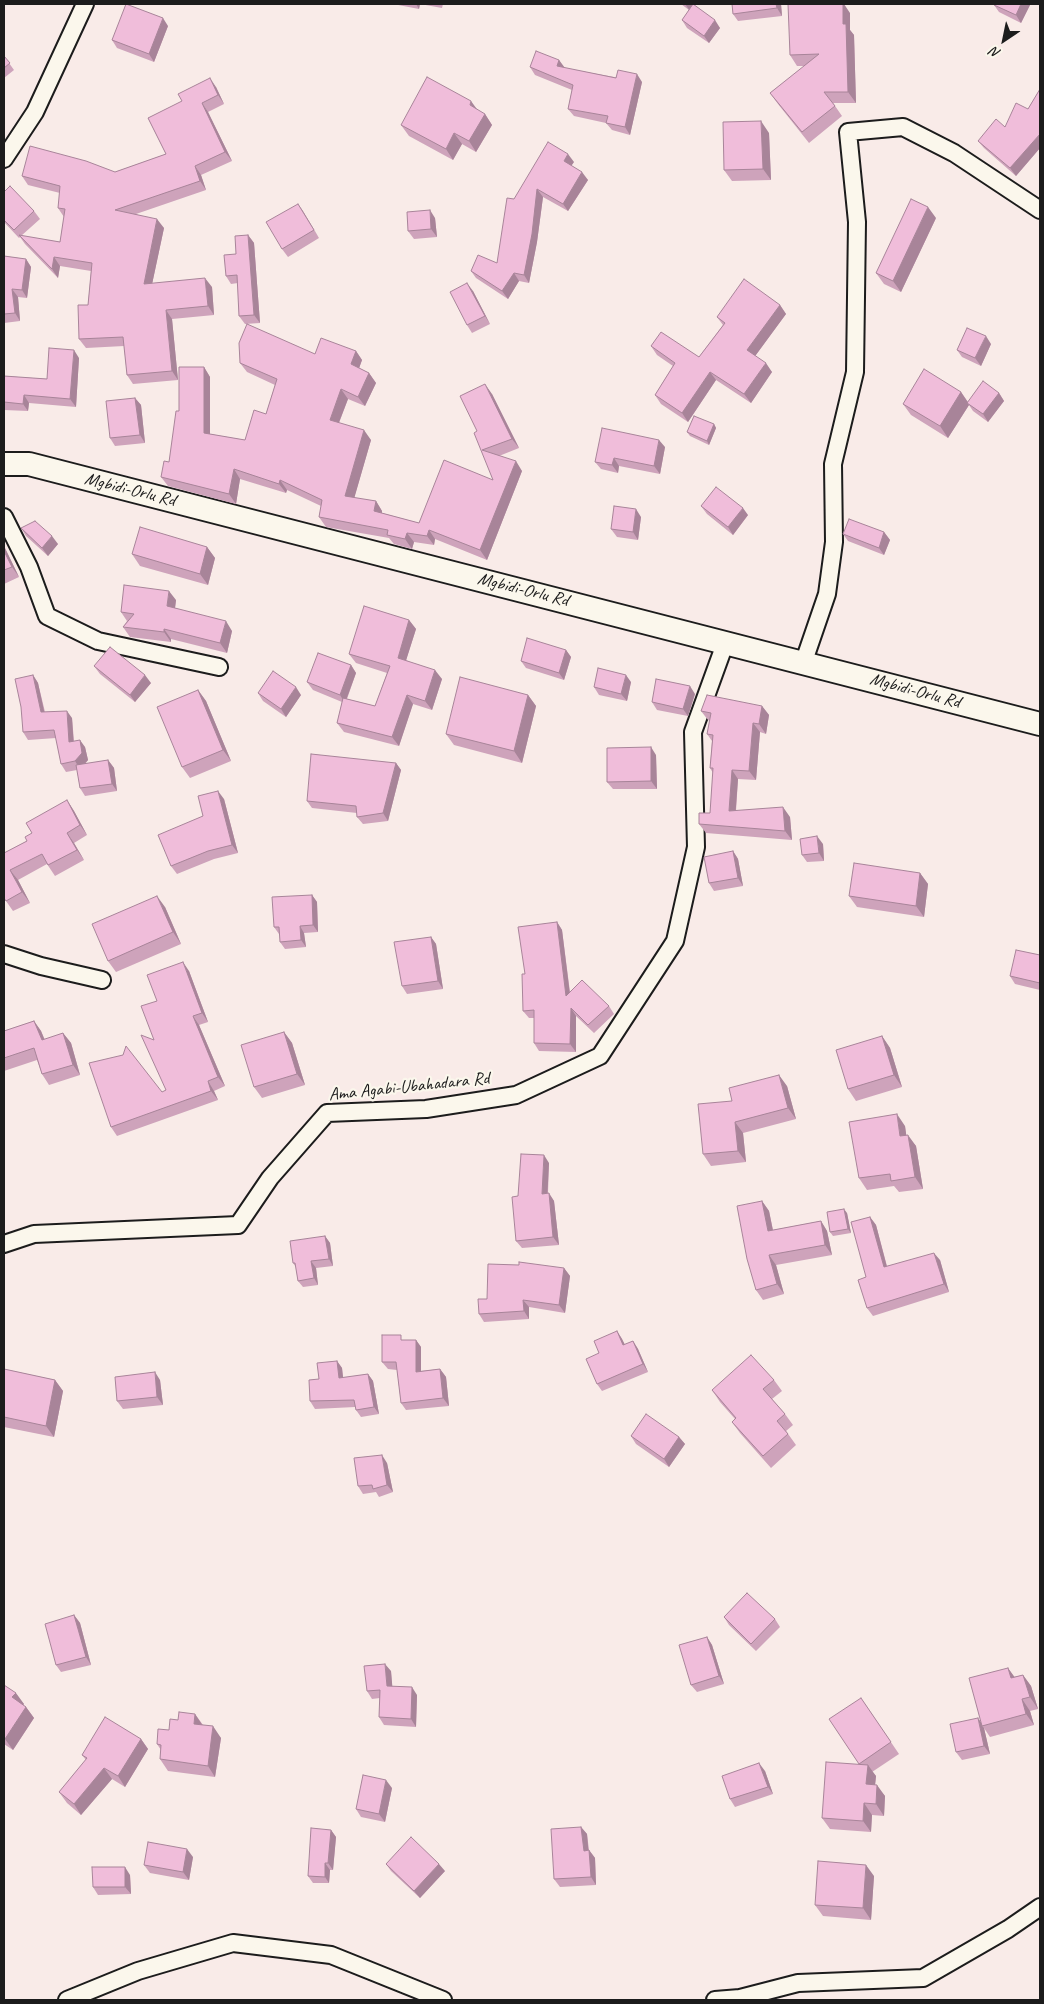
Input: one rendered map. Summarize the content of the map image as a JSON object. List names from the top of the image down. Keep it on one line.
{"streets":{"main road":["Mgbidi-Orlu Rd"],"street":["Ama Agabi-Ubahadara Rd"]},"crossings":[["Mgbidi-Orlu Rd","Ama Agabi-Ubahadara Rd"]],"north":"bottom left"}
